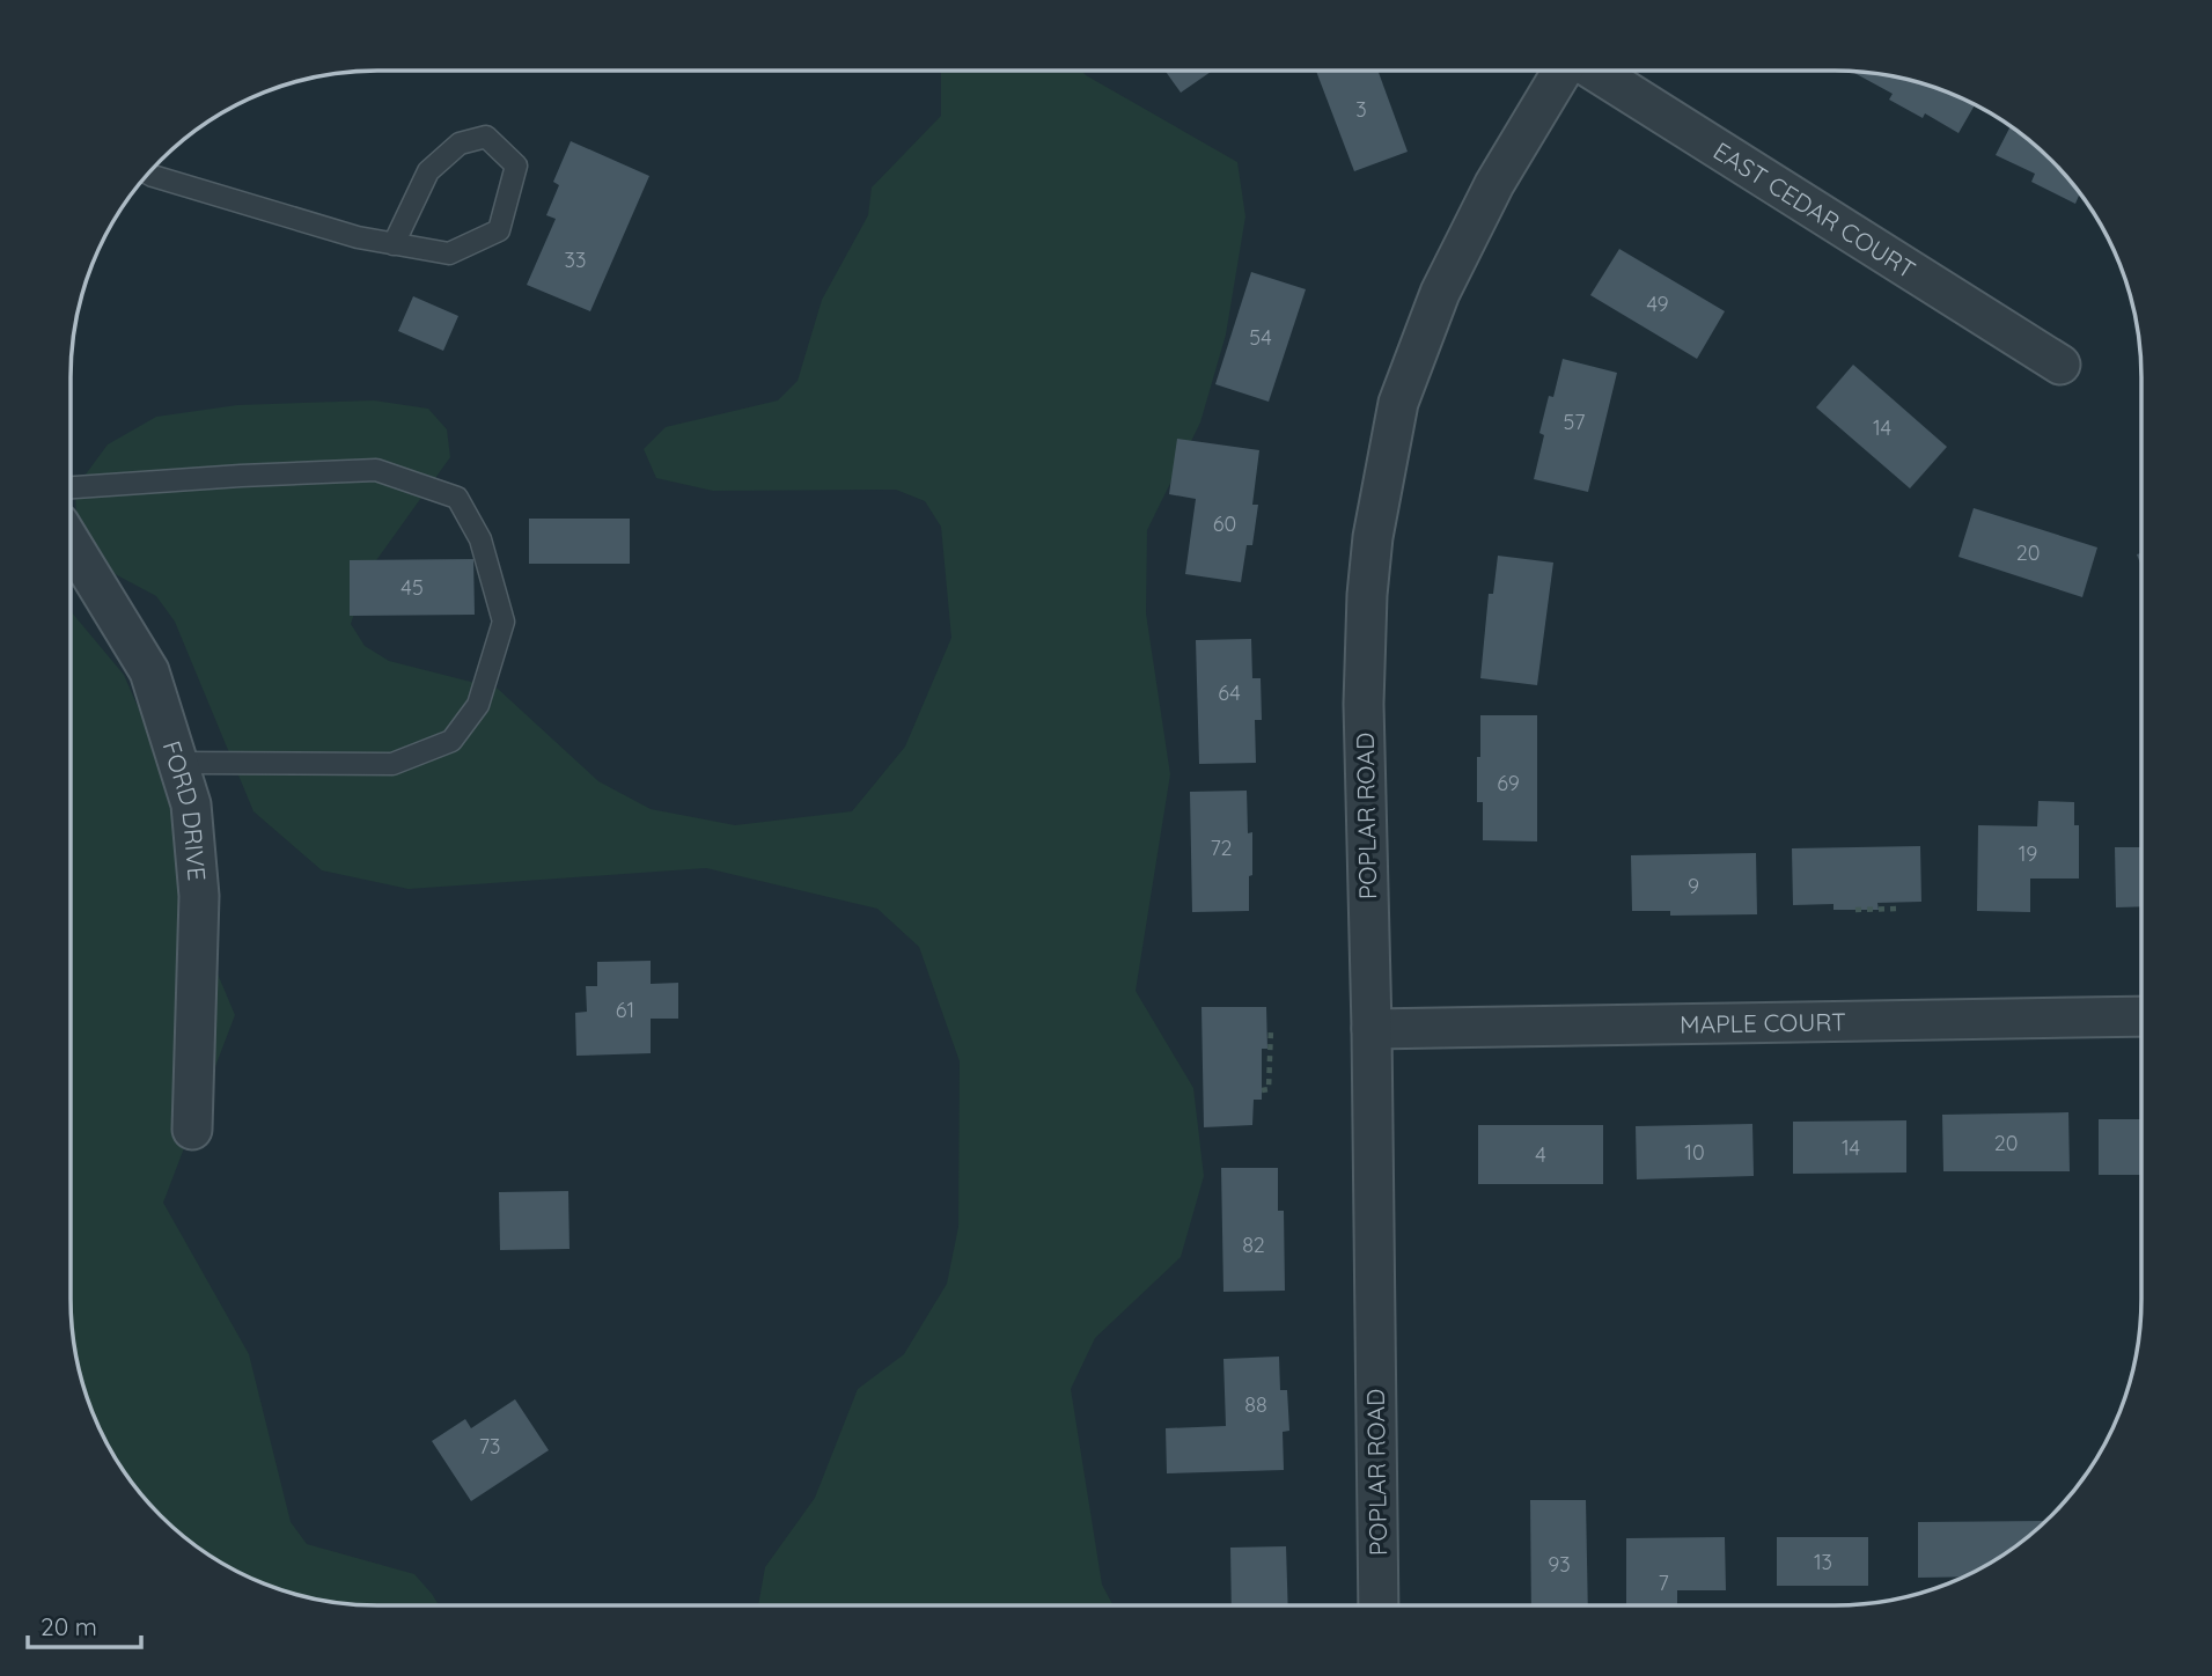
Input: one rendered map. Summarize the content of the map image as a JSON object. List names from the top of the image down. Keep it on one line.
{"streets":{"street":["EAST CEDAR COURT","FORD DRIVE","POPLAR ROAD","MAPLE COURT"]},"crossings":[["POPLAR ROAD","MAPLE COURT"]],"house_numbers":["3","33","49","54","57","14","60","20","45","64","69","72","19","9","61","20","14","10","4","82","88","73","13","93","7"],"scale_bar":"20 m"}
